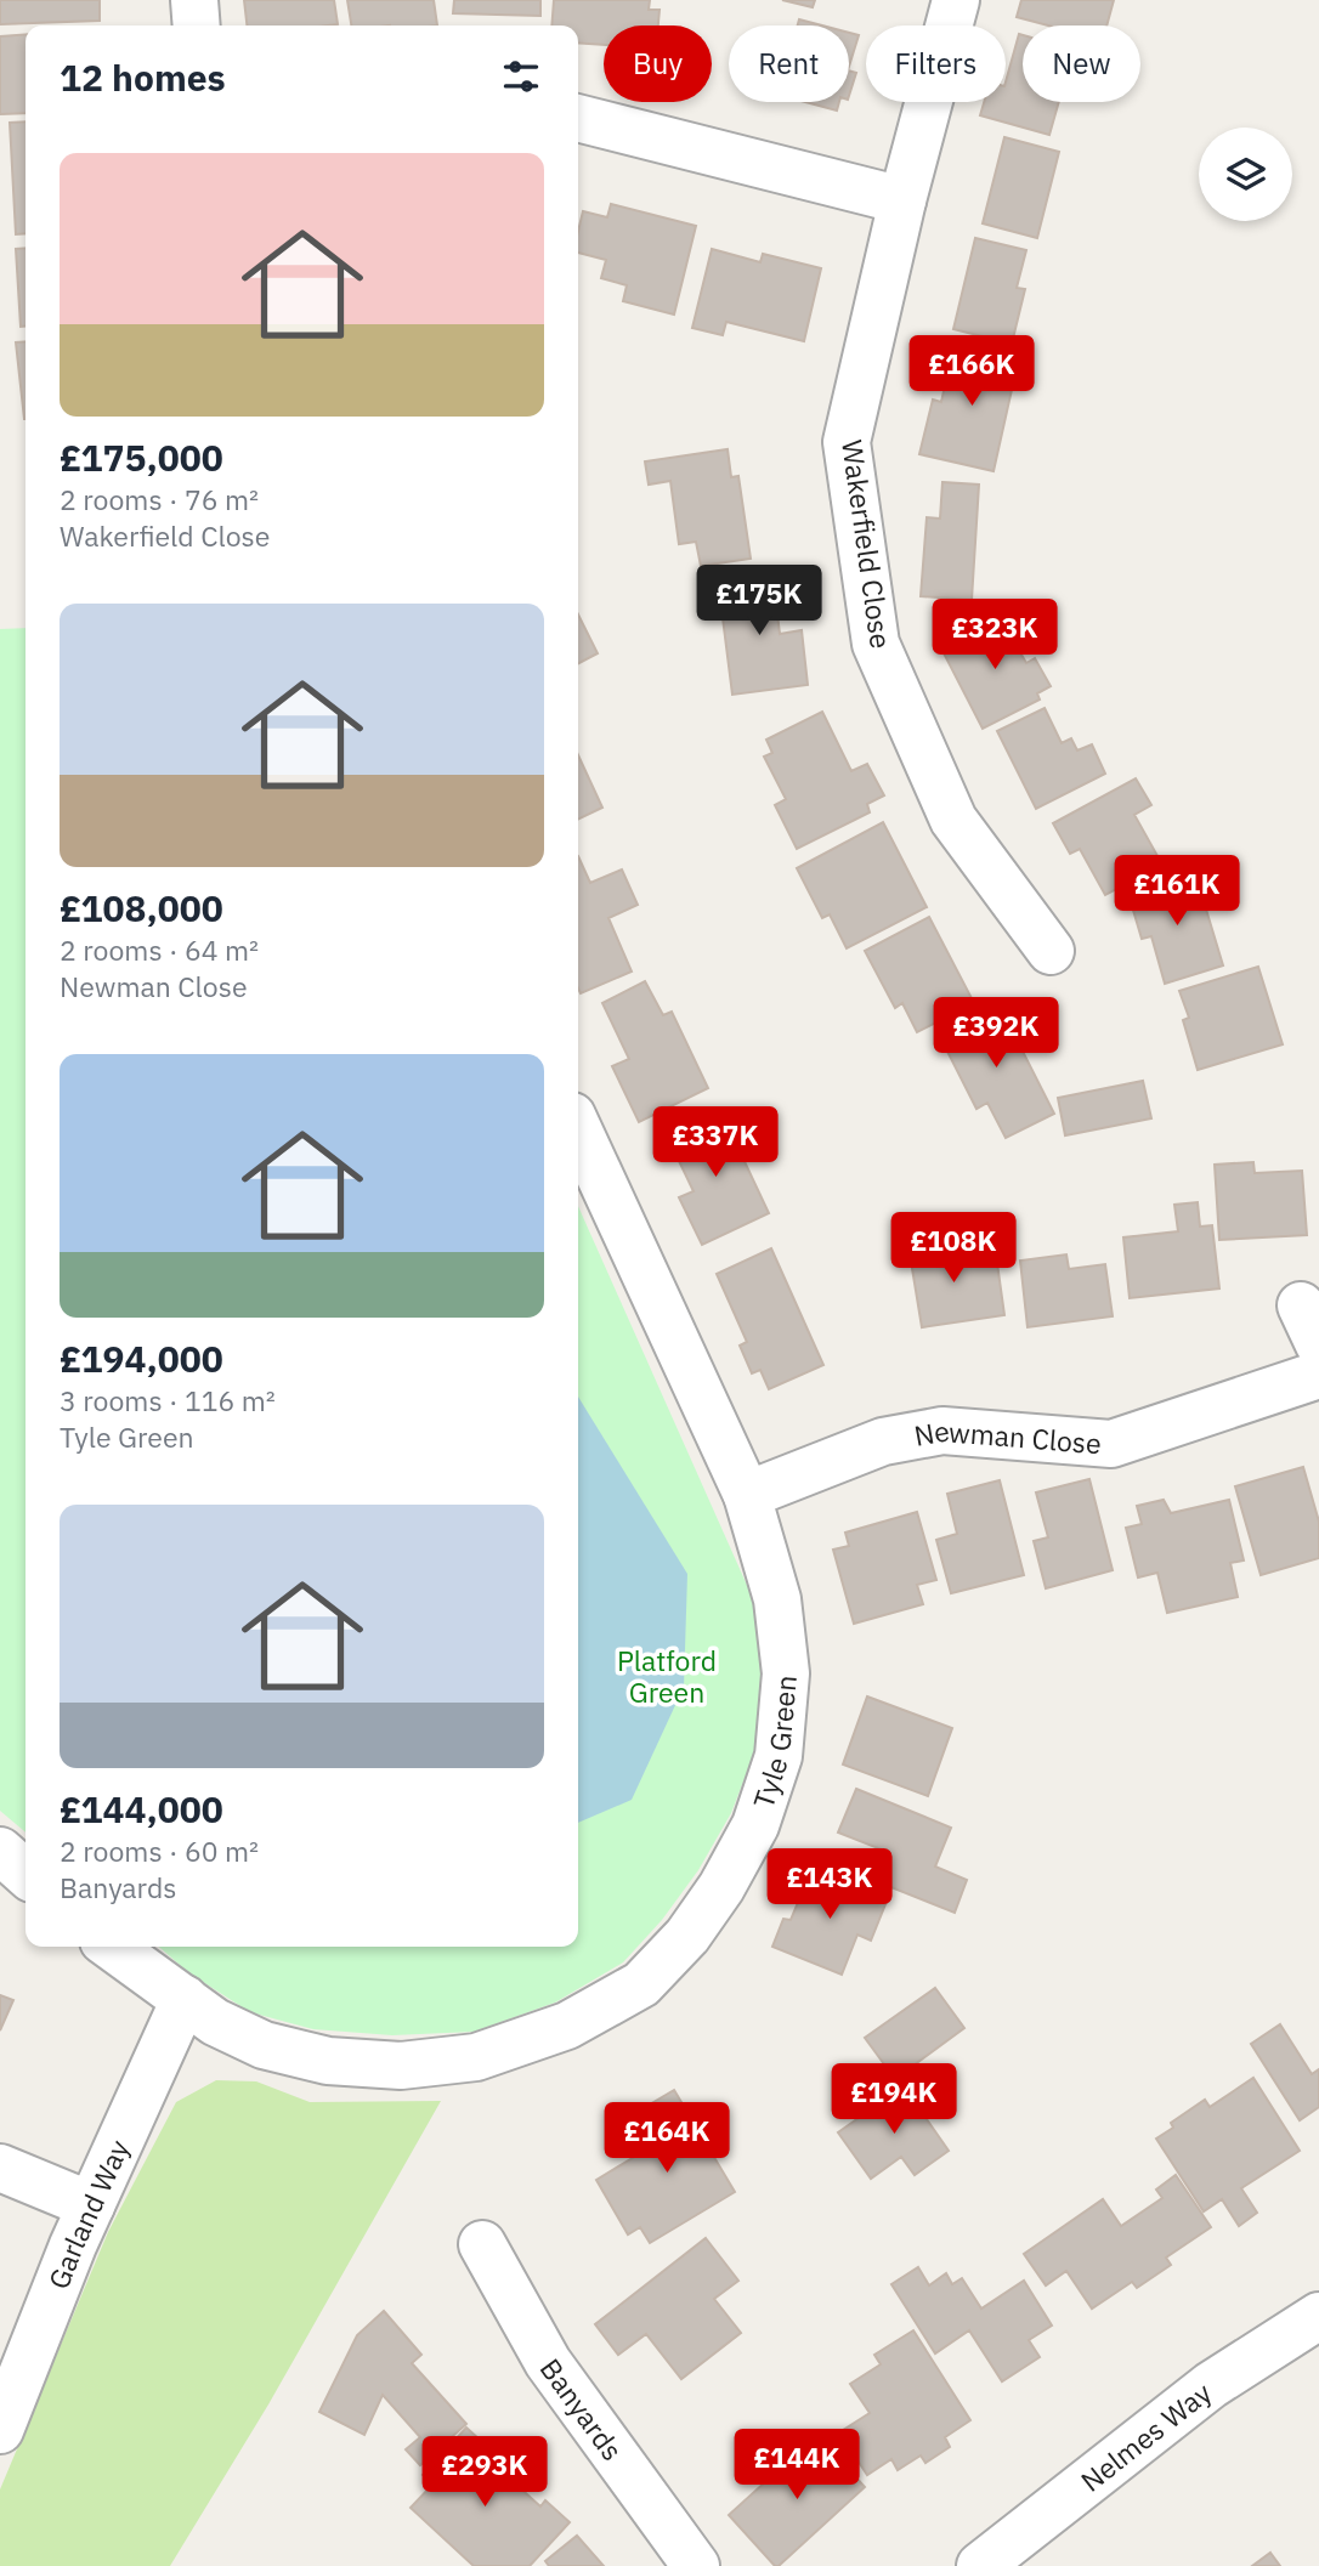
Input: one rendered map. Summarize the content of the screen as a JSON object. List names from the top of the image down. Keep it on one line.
{"streets":{"street":["Wakerfield Close","Newman Close","Tyle Green","Garland Way","Banyards","Nelmes Way"]},"crossings":[["Newman Close","Tyle Green"],["Tyle Green","Garland Way"]],"parks":["Platford Green"],"page":{"chip":["Buy","Rent","Filters","New"],"heading":"12 homes","list":[{"name":"£175,000","note":"2 rooms · 76 m² · Wakerfield Close"},{"name":"£108,000","note":"2 rooms · 64 m² · Newman Close"},{"name":"£194,000","note":"3 rooms · 116 m² · Tyle Green"},{"name":"£144,000","note":"2 rooms · 60 m² · Banyards"}],"price":["£166K","£175K","£323K","£161K","£392K","£337K","£108K","£143K","£194K","£164K","£144K","£293K"]}}
